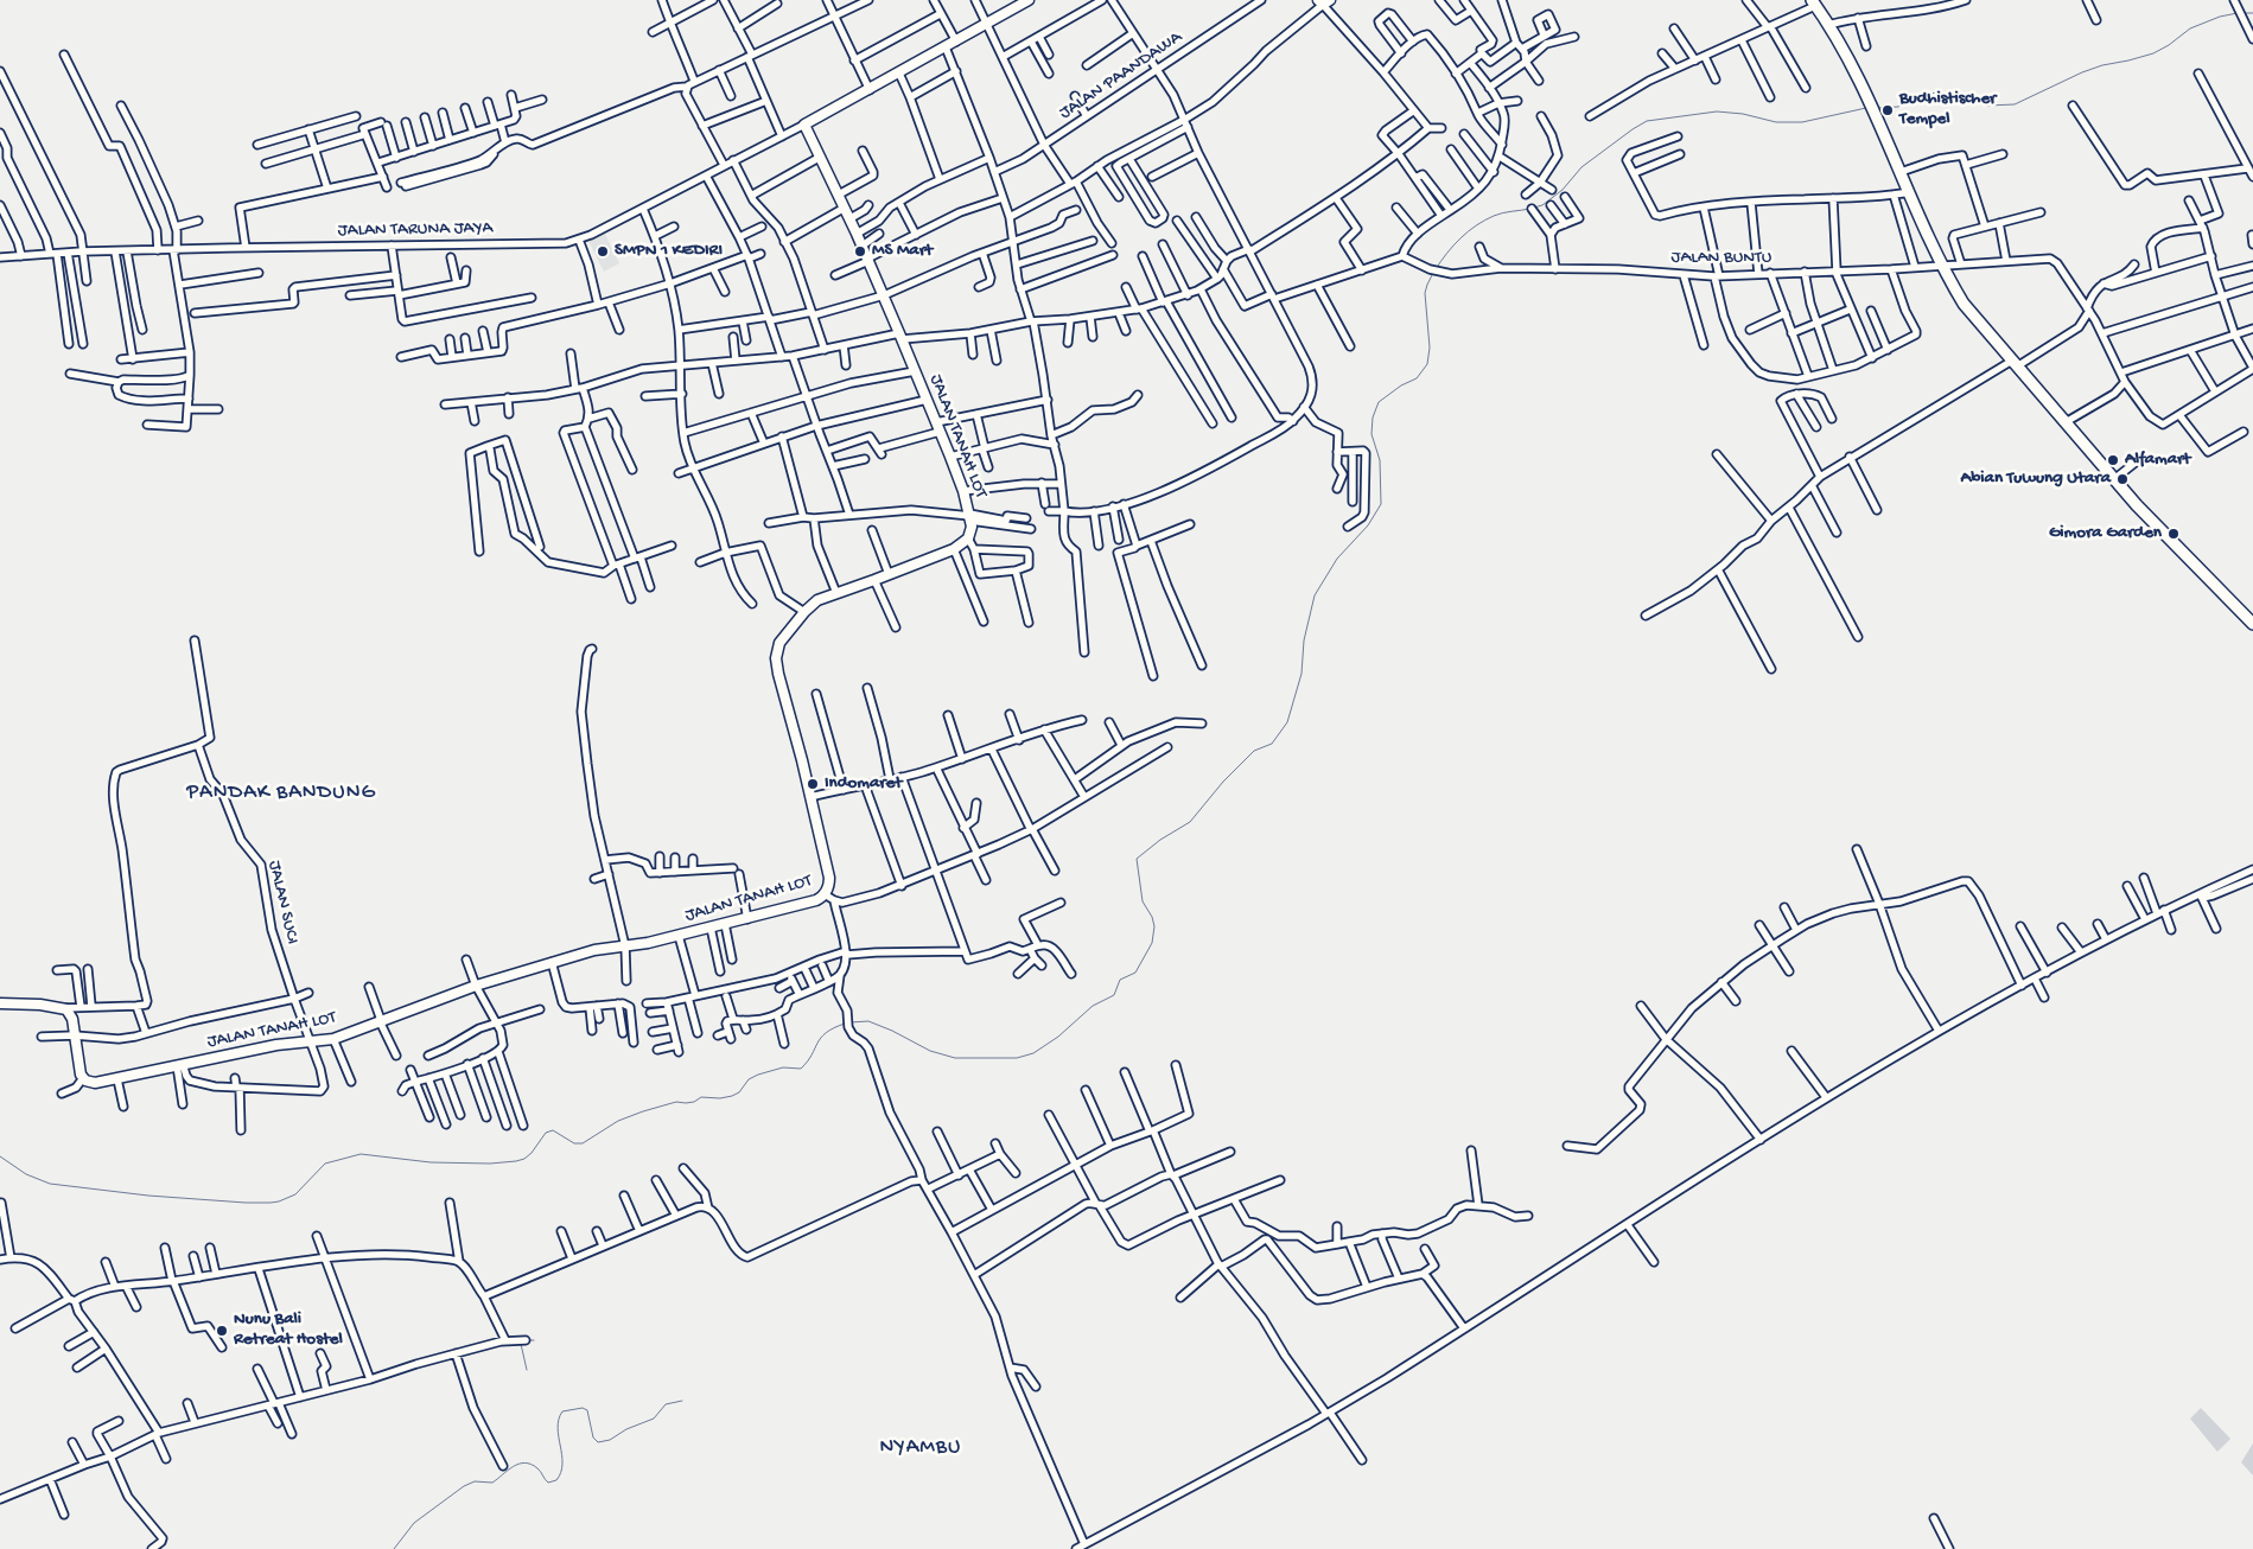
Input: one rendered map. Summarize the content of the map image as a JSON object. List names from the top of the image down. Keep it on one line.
{"streets":{"main road":["JALAN TANAH LOT"],"street":["JALAN PAANDAWA","JALAN TARUNA JAYA","JALAN BUNTU","JALAN SUCI"]},"crossings":[["JALAN TARUNA JAYA","JALAN TANAH LOT"],["JALAN TANAH LOT","JALAN SUCI"]],"districts":["PANDAK BANDUNG","NYAMBU"],"places":["Budhistischer Tempel","SMPN 1 KEDIRI","MS Mart","Alfamart","Abian Tuwung Utara","Gimora Garden","Indomaret","Nunu Bali Retreat Hostel"]}
